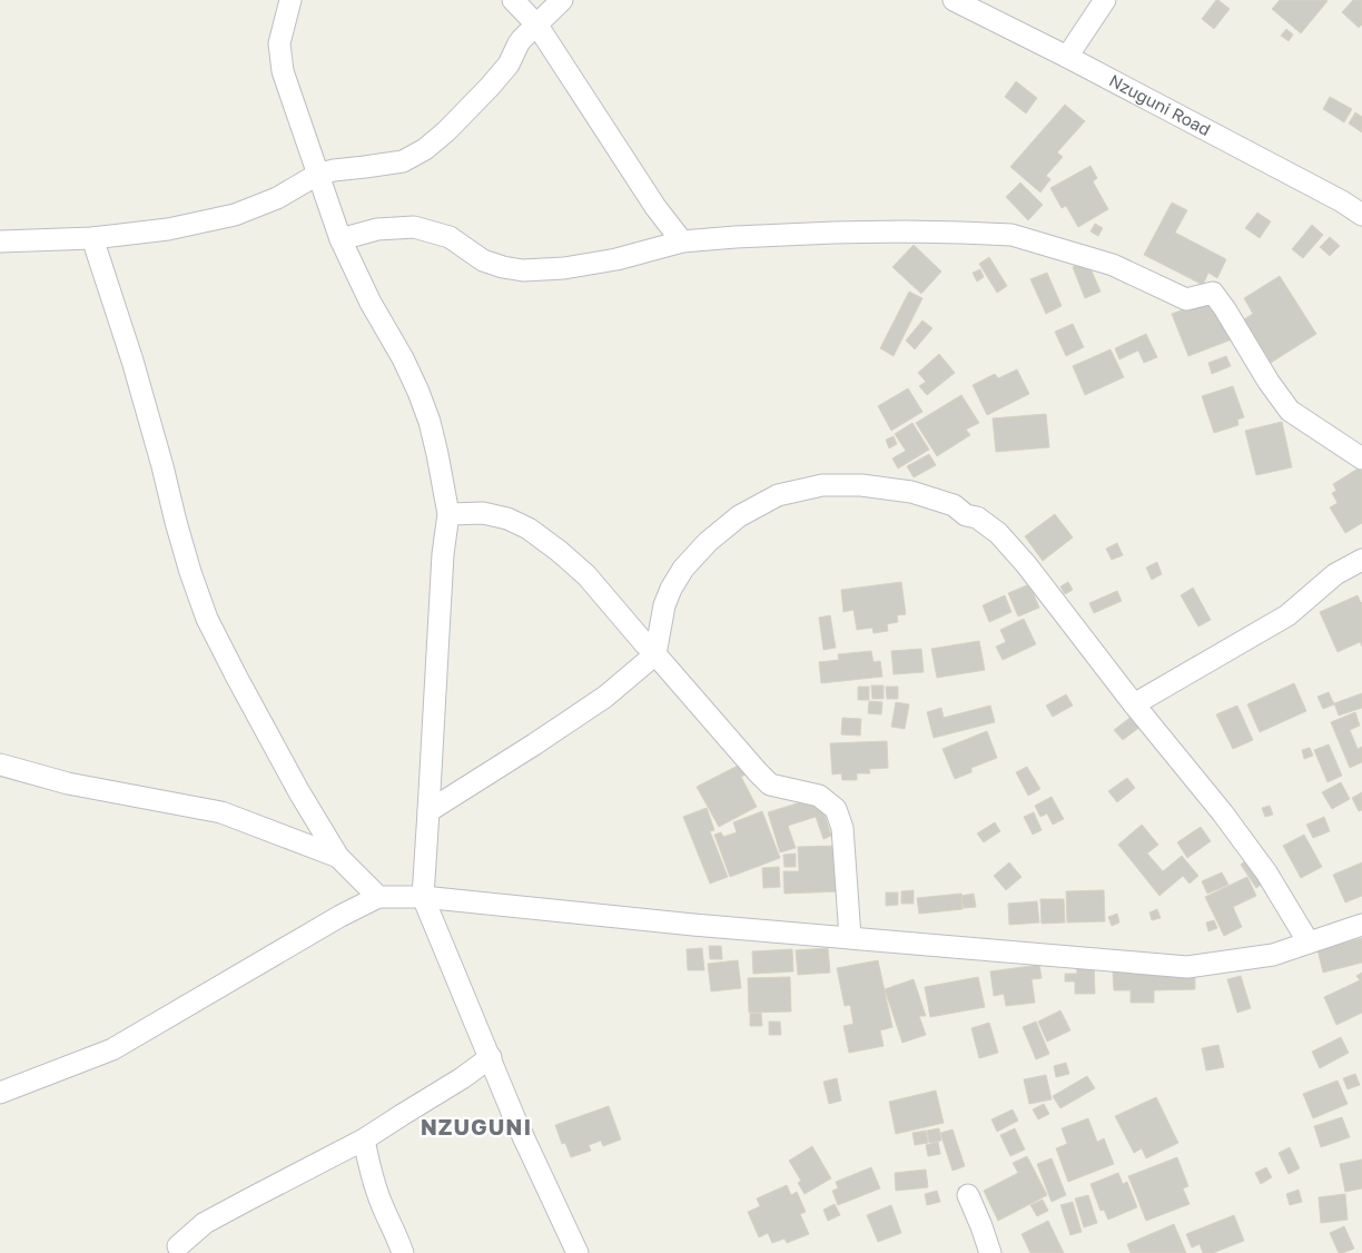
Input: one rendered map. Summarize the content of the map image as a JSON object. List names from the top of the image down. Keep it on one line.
{"streets":{"street":["Nzuguni Road"]},"districts":["NZUGUNI"]}
